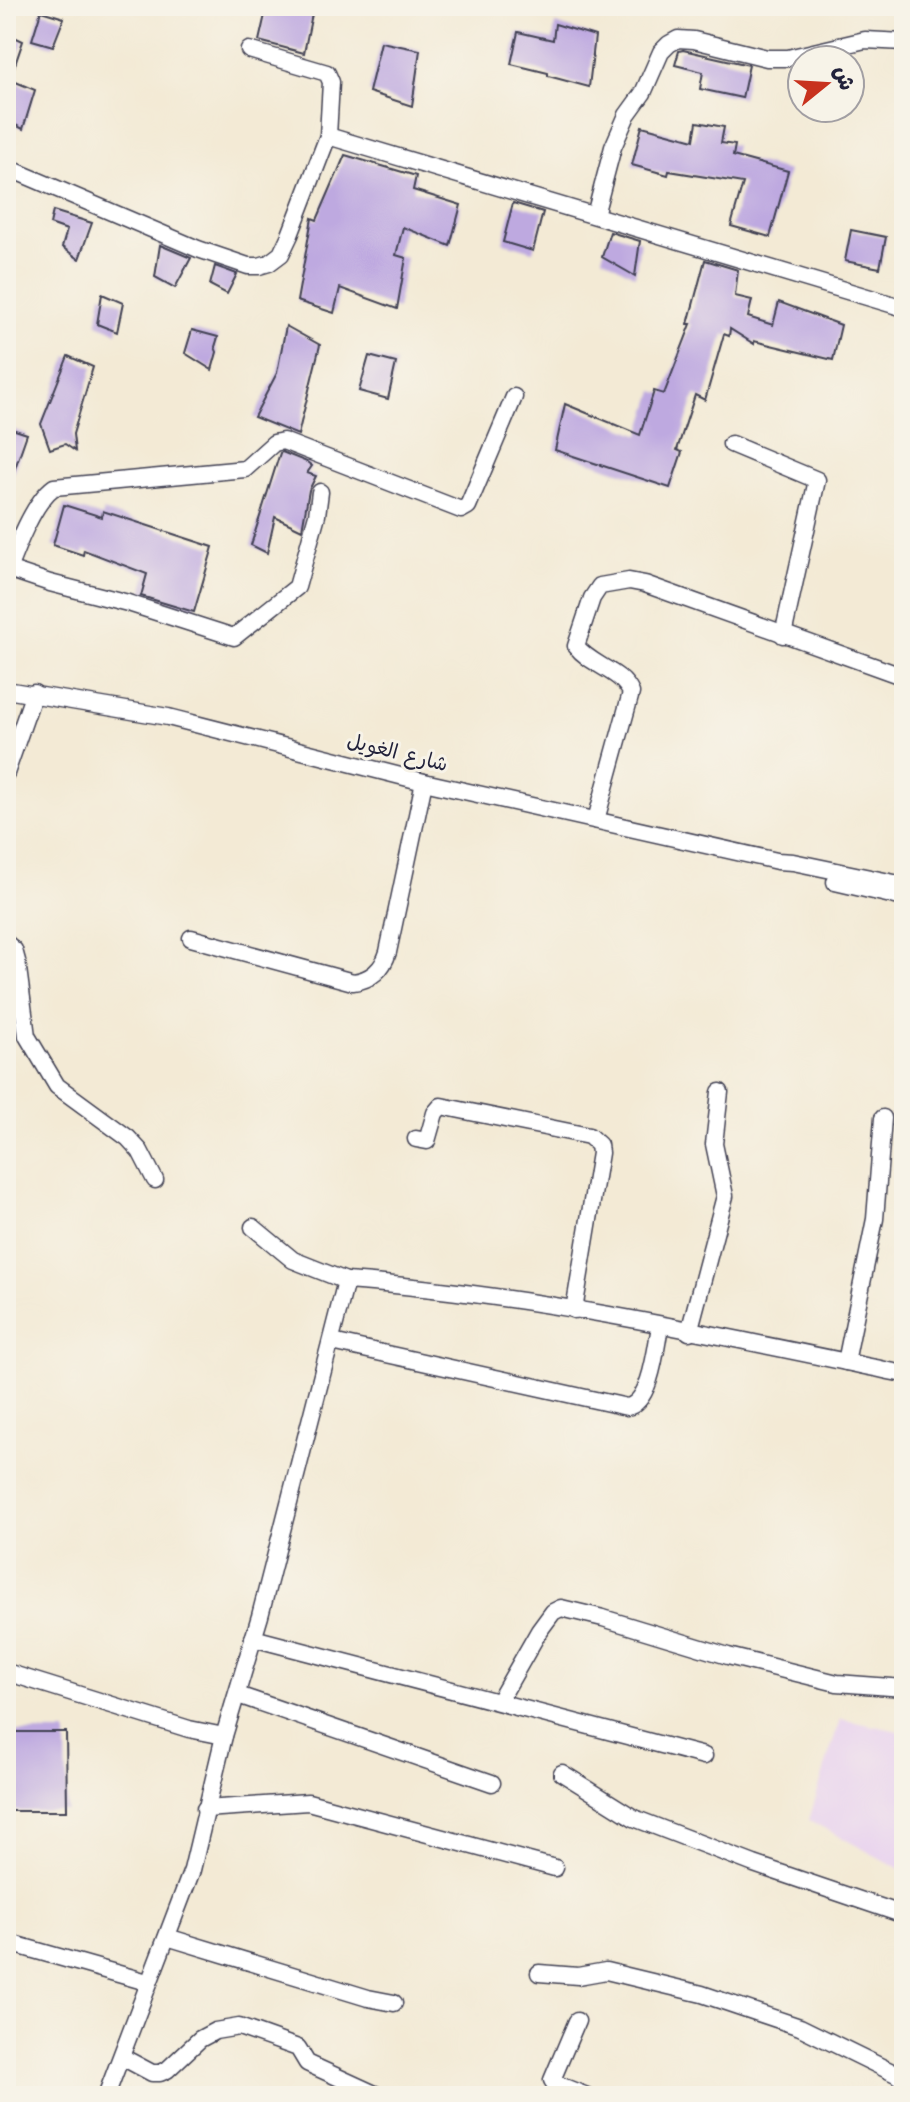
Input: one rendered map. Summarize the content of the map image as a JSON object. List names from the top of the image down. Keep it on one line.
{"streets":{"street":["شارع الغويل"]},"north":"right"}
